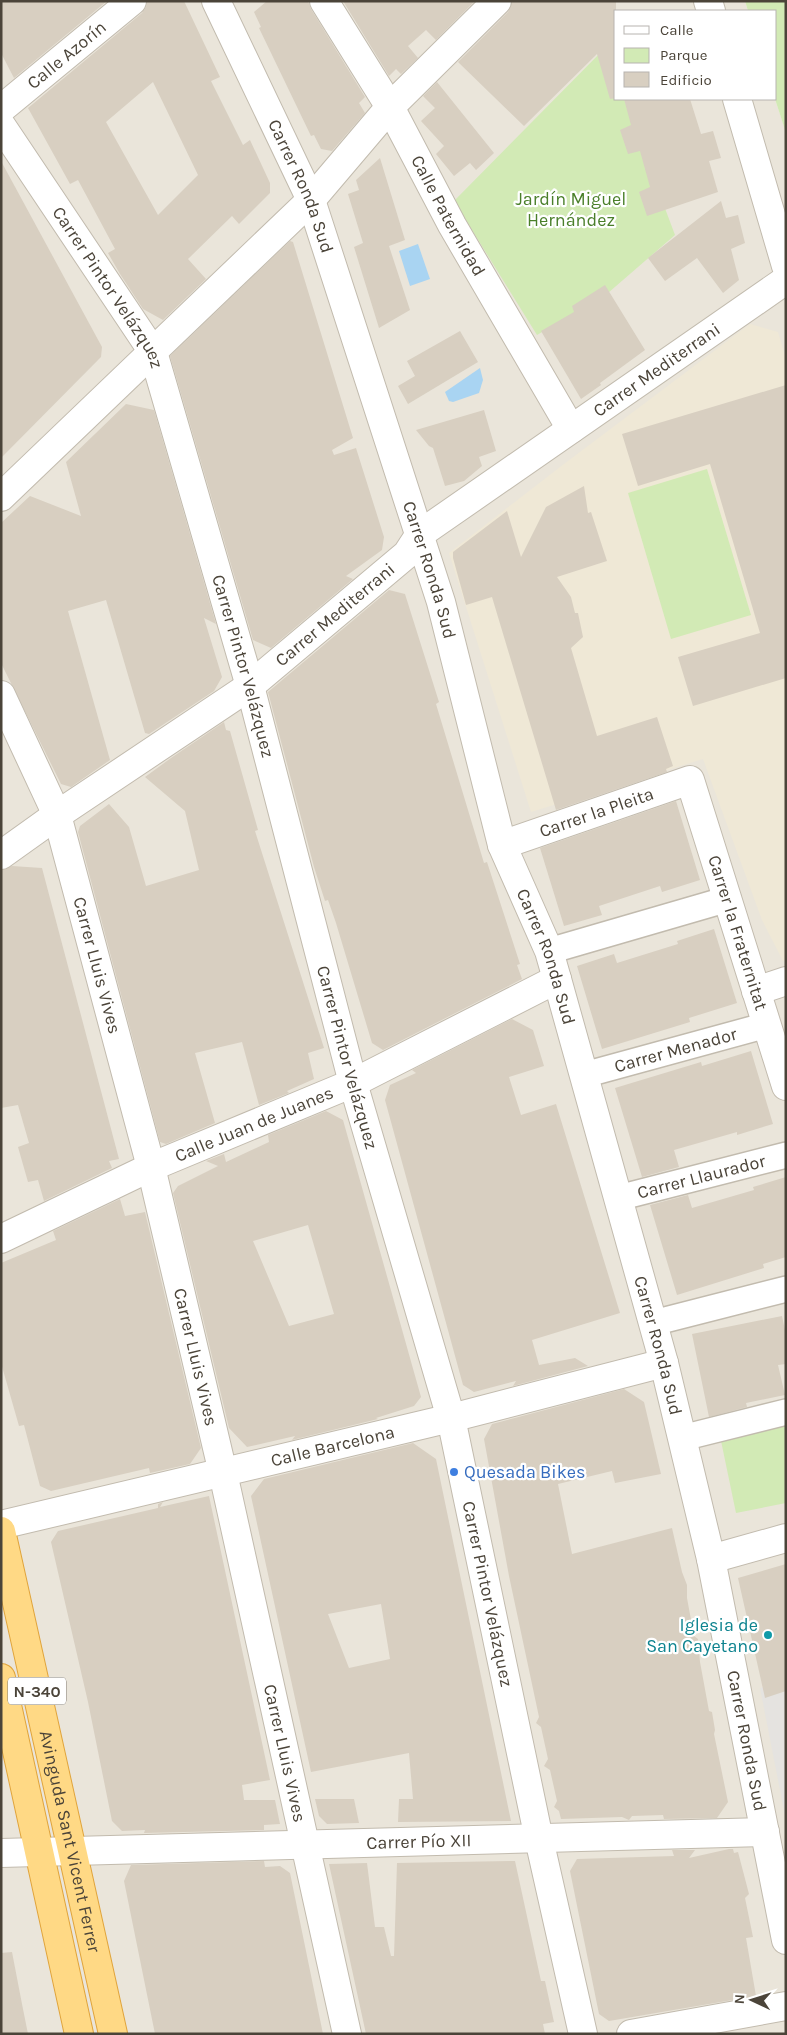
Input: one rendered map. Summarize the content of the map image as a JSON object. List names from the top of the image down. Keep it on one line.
{"streets":{"highway":["N-340","Avinguda Sant Vicent Ferrer"],"street":["Calle Azorín","Carrer Ronda Sud","Calle Paternidad","Carrer Pintor Velázquez","Carrer Mediterrani","Carrer la Pleita","Carrer la Fraternitat","Carrer Lluis Vives","Carrer Menador","Calle Juan de Juanes","Carrer Llaurador","Calle Barcelona","Carrer Pío XII"]},"crossings":[["Carrer Ronda Sud","Carrer Mediterrani"],["Carrer Ronda Sud","Carrer la Pleita"],["Carrer Ronda Sud","Carrer Menador"],["Carrer Ronda Sud","Calle Juan de Juanes"],["Carrer Ronda Sud","Carrer Llaurador"],["Carrer Ronda Sud","Calle Barcelona"],["Carrer Ronda Sud","Carrer Pío XII"],["Calle Paternidad","Carrer Mediterrani"],["Carrer Pintor Velázquez","Carrer Mediterrani"],["Carrer Pintor Velázquez","Calle Juan de Juanes"],["Carrer Pintor Velázquez","Calle Barcelona"],["Carrer Pintor Velázquez","Carrer Pío XII"],["Carrer Mediterrani","Carrer Lluis Vives"],["Carrer la Pleita","Carrer la Fraternitat"],["Carrer la Fraternitat","Carrer Menador"],["Carrer Lluis Vives","Calle Juan de Juanes"],["Carrer Lluis Vives","Calle Barcelona"],["Carrer Lluis Vives","Carrer Pío XII"],["Avinguda Sant Vicent Ferrer","Carrer Pío XII"]],"parks":["Jardín Miguel Hernández"],"places":["Quesada Bikes","Iglesia de San Cayetano"],"legend":["Calle","Parque","Edificio"],"north":"left"}
